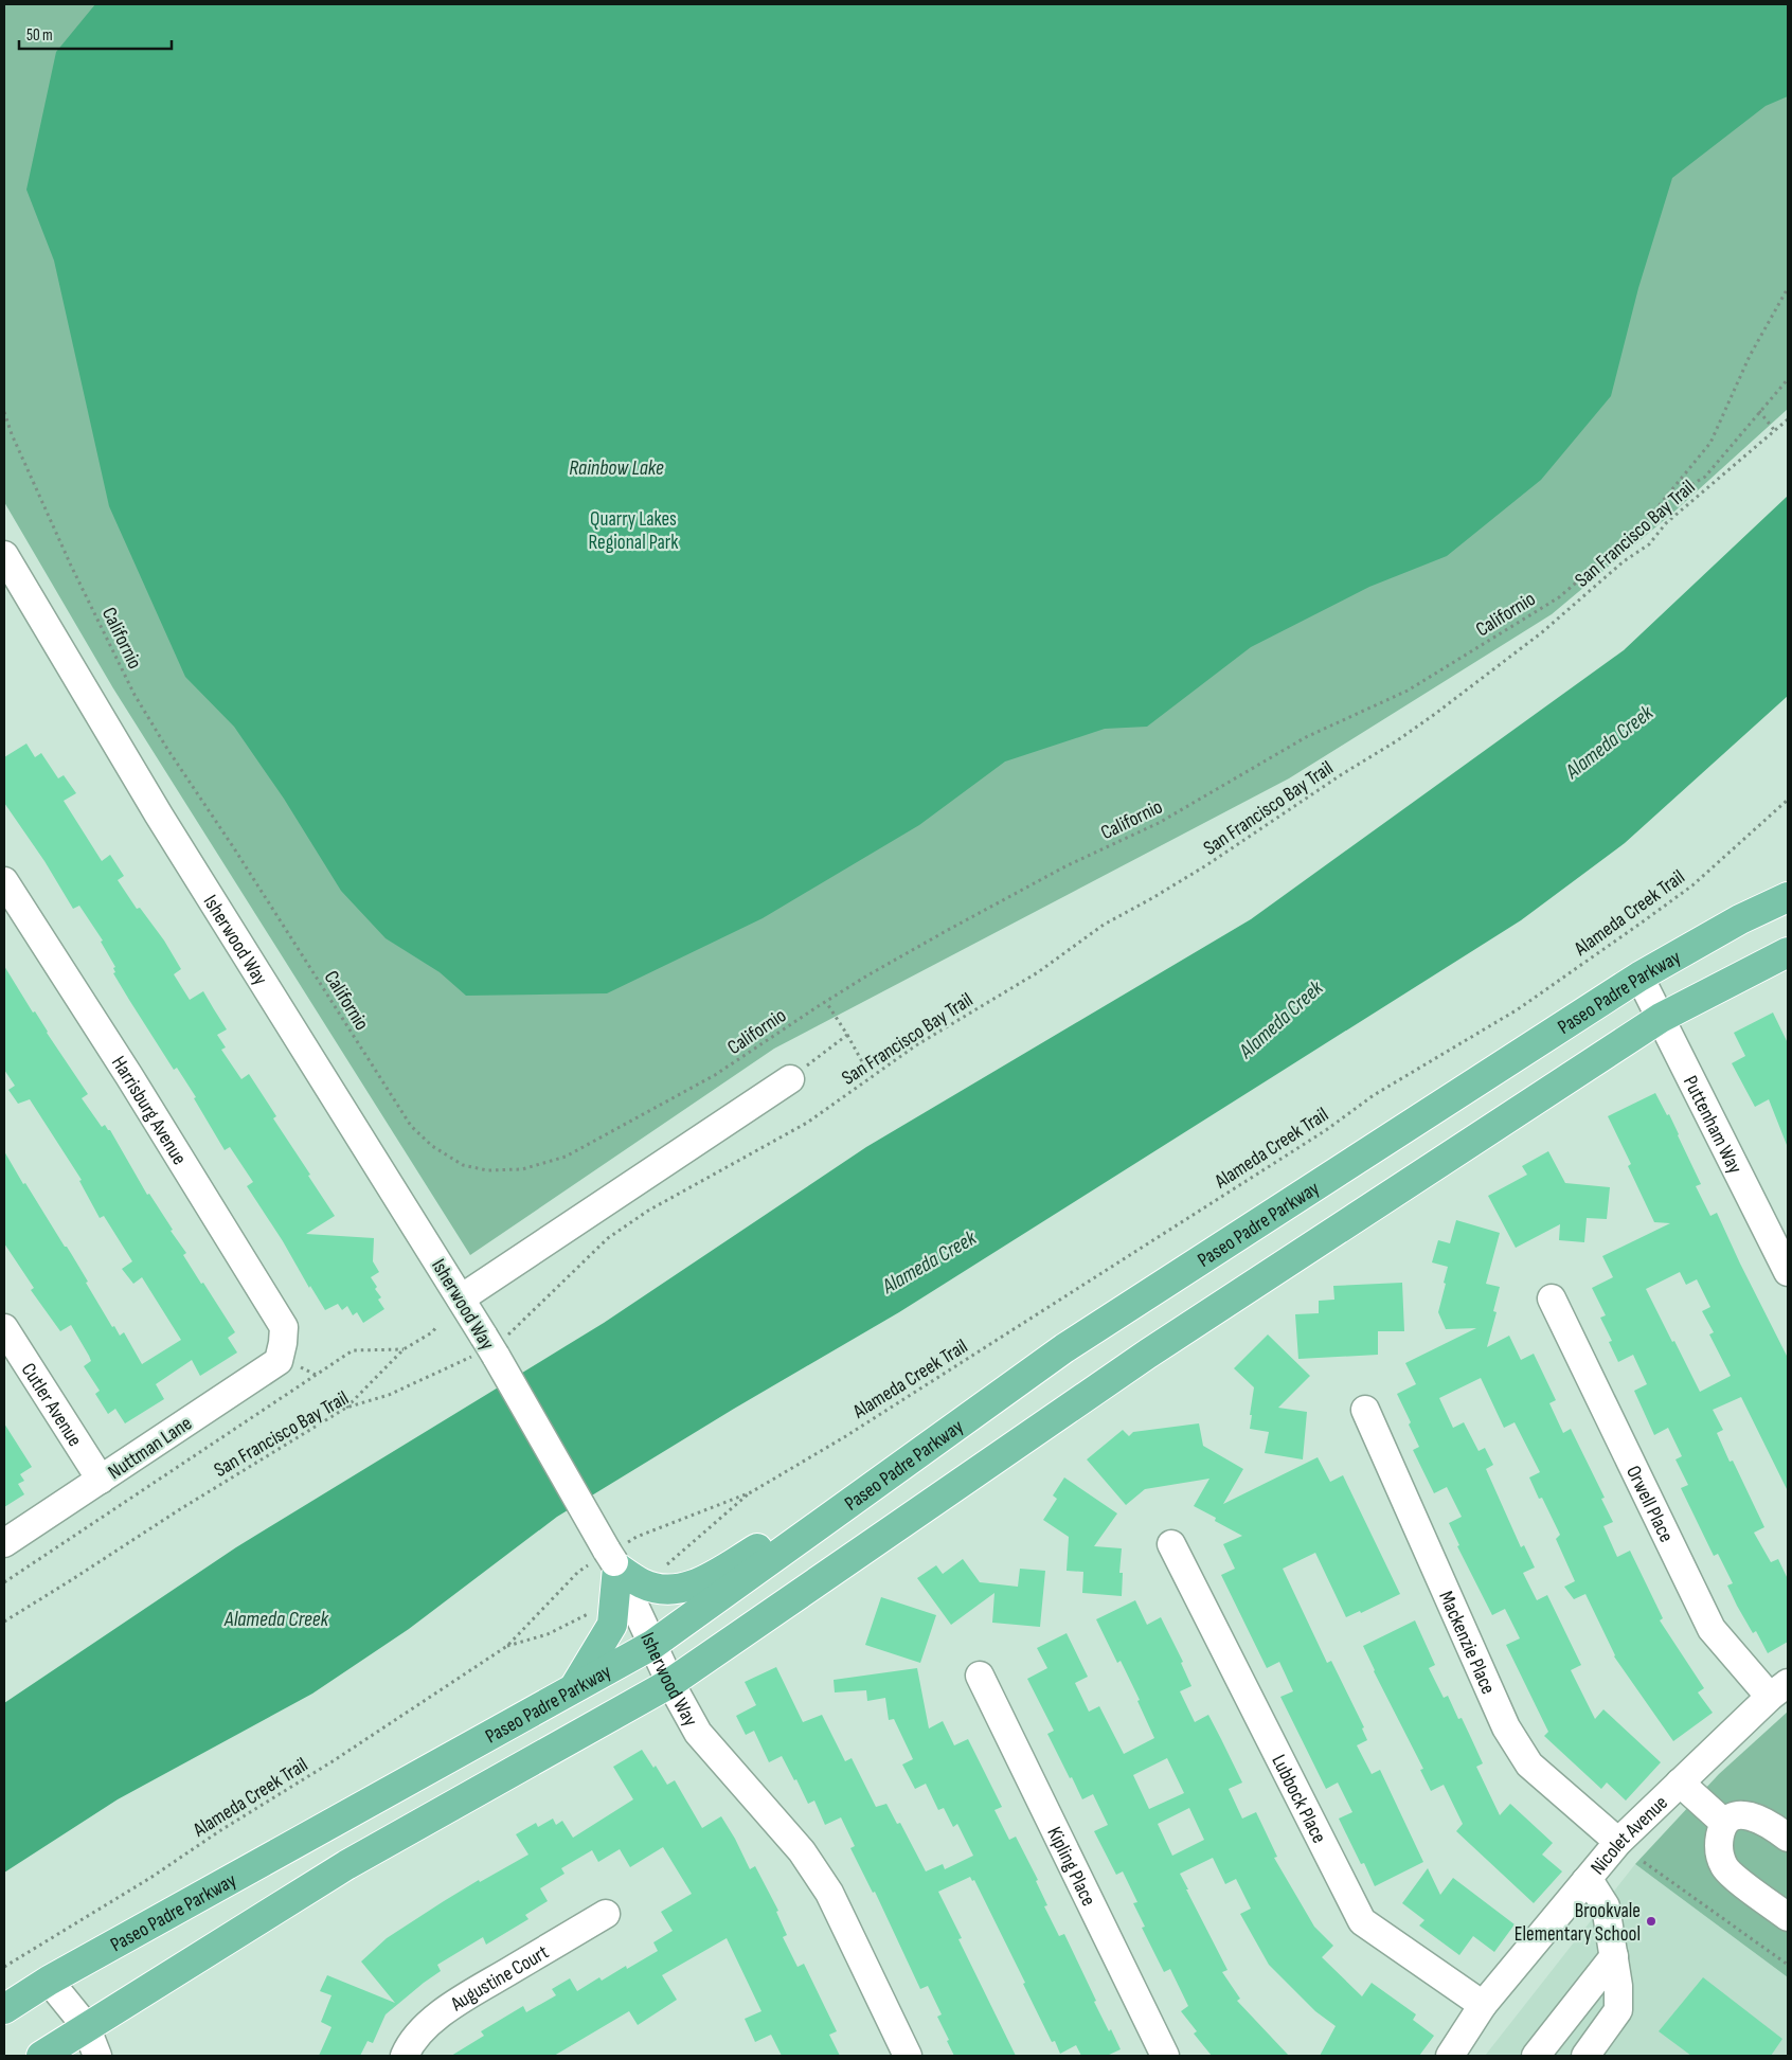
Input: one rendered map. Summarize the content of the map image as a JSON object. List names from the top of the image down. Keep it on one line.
{"streets":{"main road":["Paseo Padre Parkway"],"street":["Isherwood Way","Harrisburg Avenue","Puttenham Way","Cutler Avenue","Nuttman Lane","Orwell Place","Mackenzie Place","Lubbock Place","Nicolet Avenue","Kipling Place","Augustine Court"],"path":["San Francisco Bay Trail","Californio","Alameda Creek Trail"]},"crossings":[["San Francisco Bay Trail","Isherwood Way"],["Isherwood Way","Paseo Padre Parkway"],["Paseo Padre Parkway","Puttenham Way"],["Harrisburg Avenue","Nuttman Lane"],["Cutler Avenue","Nuttman Lane"],["Orwell Place","Nicolet Avenue"],["Mackenzie Place","Nicolet Avenue"],["Lubbock Place","Nicolet Avenue"]],"water":["Rainbow Lake","Alameda Creek"],"parks":["Quarry Lakes Regional Park"],"places":["Brookvale Elementary School"],"scale_bar":"50 m"}
